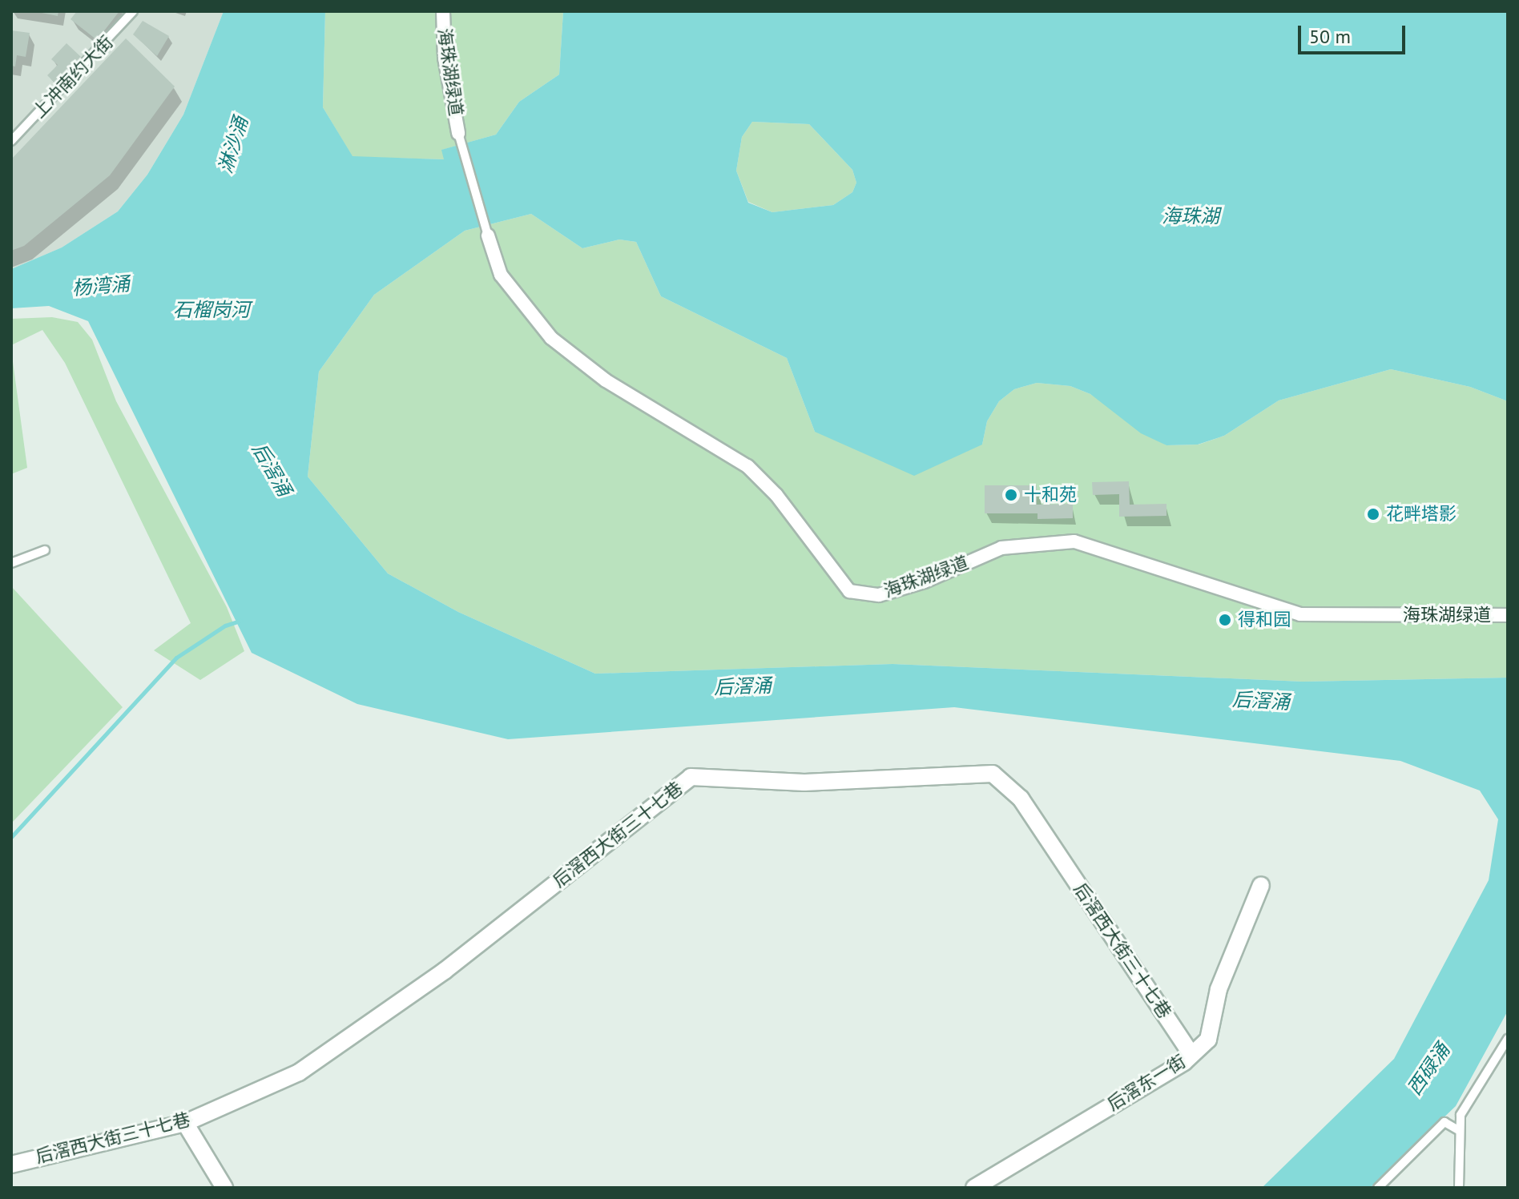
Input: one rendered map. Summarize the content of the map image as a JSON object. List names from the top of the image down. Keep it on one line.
{"streets":{"street":["海珠湖绿道","后滘西大街三十七巷","后滘东一街"],"lane":["上冲南约大街"]},"crossings":[["后滘西大街三十七巷","后滘东一街"]],"water":["淋沙涌","海珠湖","杨湾涌","石榴岗河","后滘涌","西碌涌"],"places":["十和苑","花畔塔影","得和园"],"scale_bar":"50 m"}
